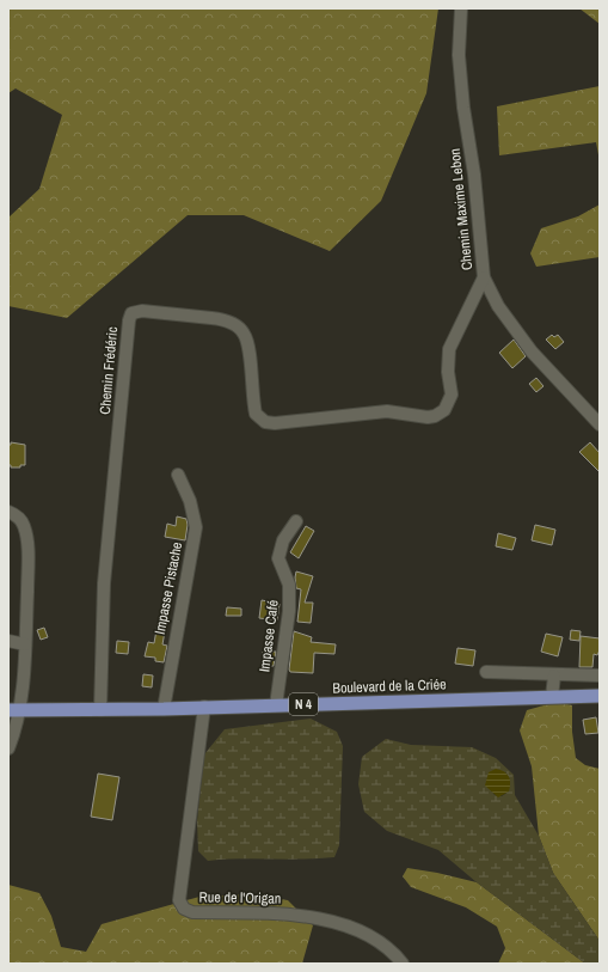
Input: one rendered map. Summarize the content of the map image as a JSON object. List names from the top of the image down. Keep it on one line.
{"streets":{"main road":["Boulevard de la Criée","N 4"],"street":["Chemin Maxime Lebon","Chemin Frédéric","Impasse Pistache","Impasse Café","Rue de l'Origan"]},"crossings":[["Chemin Maxime Lebon","Chemin Frédéric"],["Chemin Frédéric","Boulevard de la Criée"],["Impasse Pistache","Boulevard de la Criée"],["Impasse Café","Boulevard de la Criée"],["Boulevard de la Criée","Rue de l'Origan"]]}
